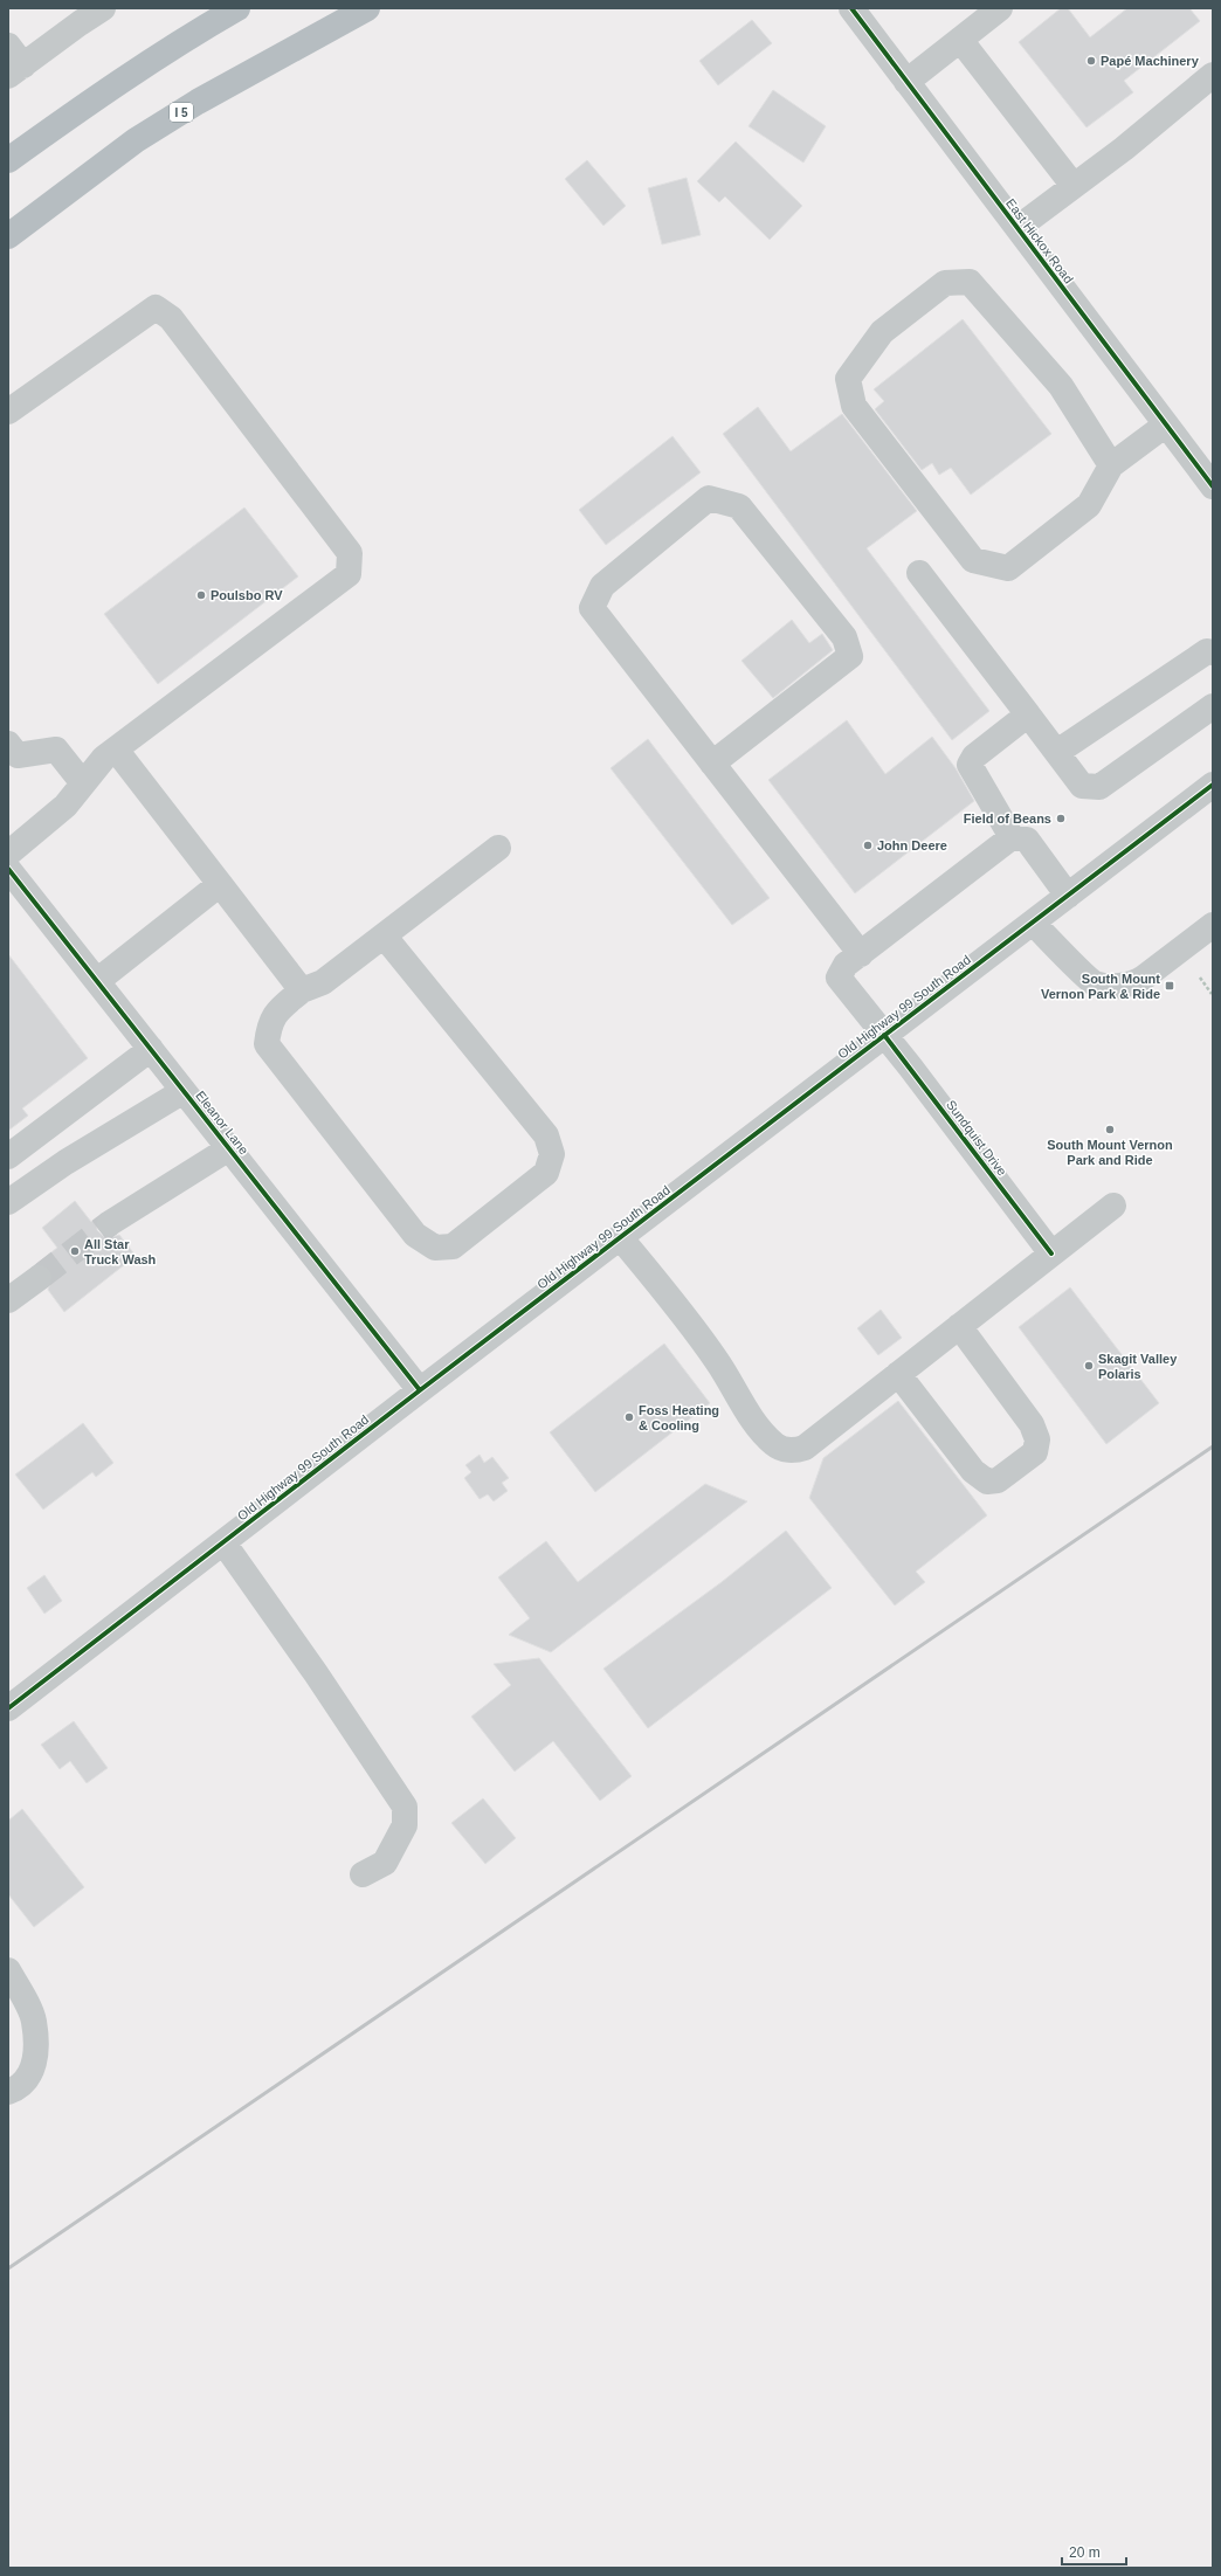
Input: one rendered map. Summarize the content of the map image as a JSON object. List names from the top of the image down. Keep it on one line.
{"streets":{"highway":["I 5"],"street":["East Hickox Road","Old Highway 99 South Road","Eleanor Lane","Sundquist Drive"]},"crossings":[["Old Highway 99 South Road","Eleanor Lane"],["Old Highway 99 South Road","Sundquist Drive"]],"places":{"other":["Papé Machinery","Poulsbo RV","Field of Beans","John Deere","South Mount Vernon Park and Ride","All Star Truck Wash","Skagit Valley Polaris","Foss Heating & Cooling"],"transit":["South Mount Vernon Park & Ride"]},"scale_bar":"20 m"}
